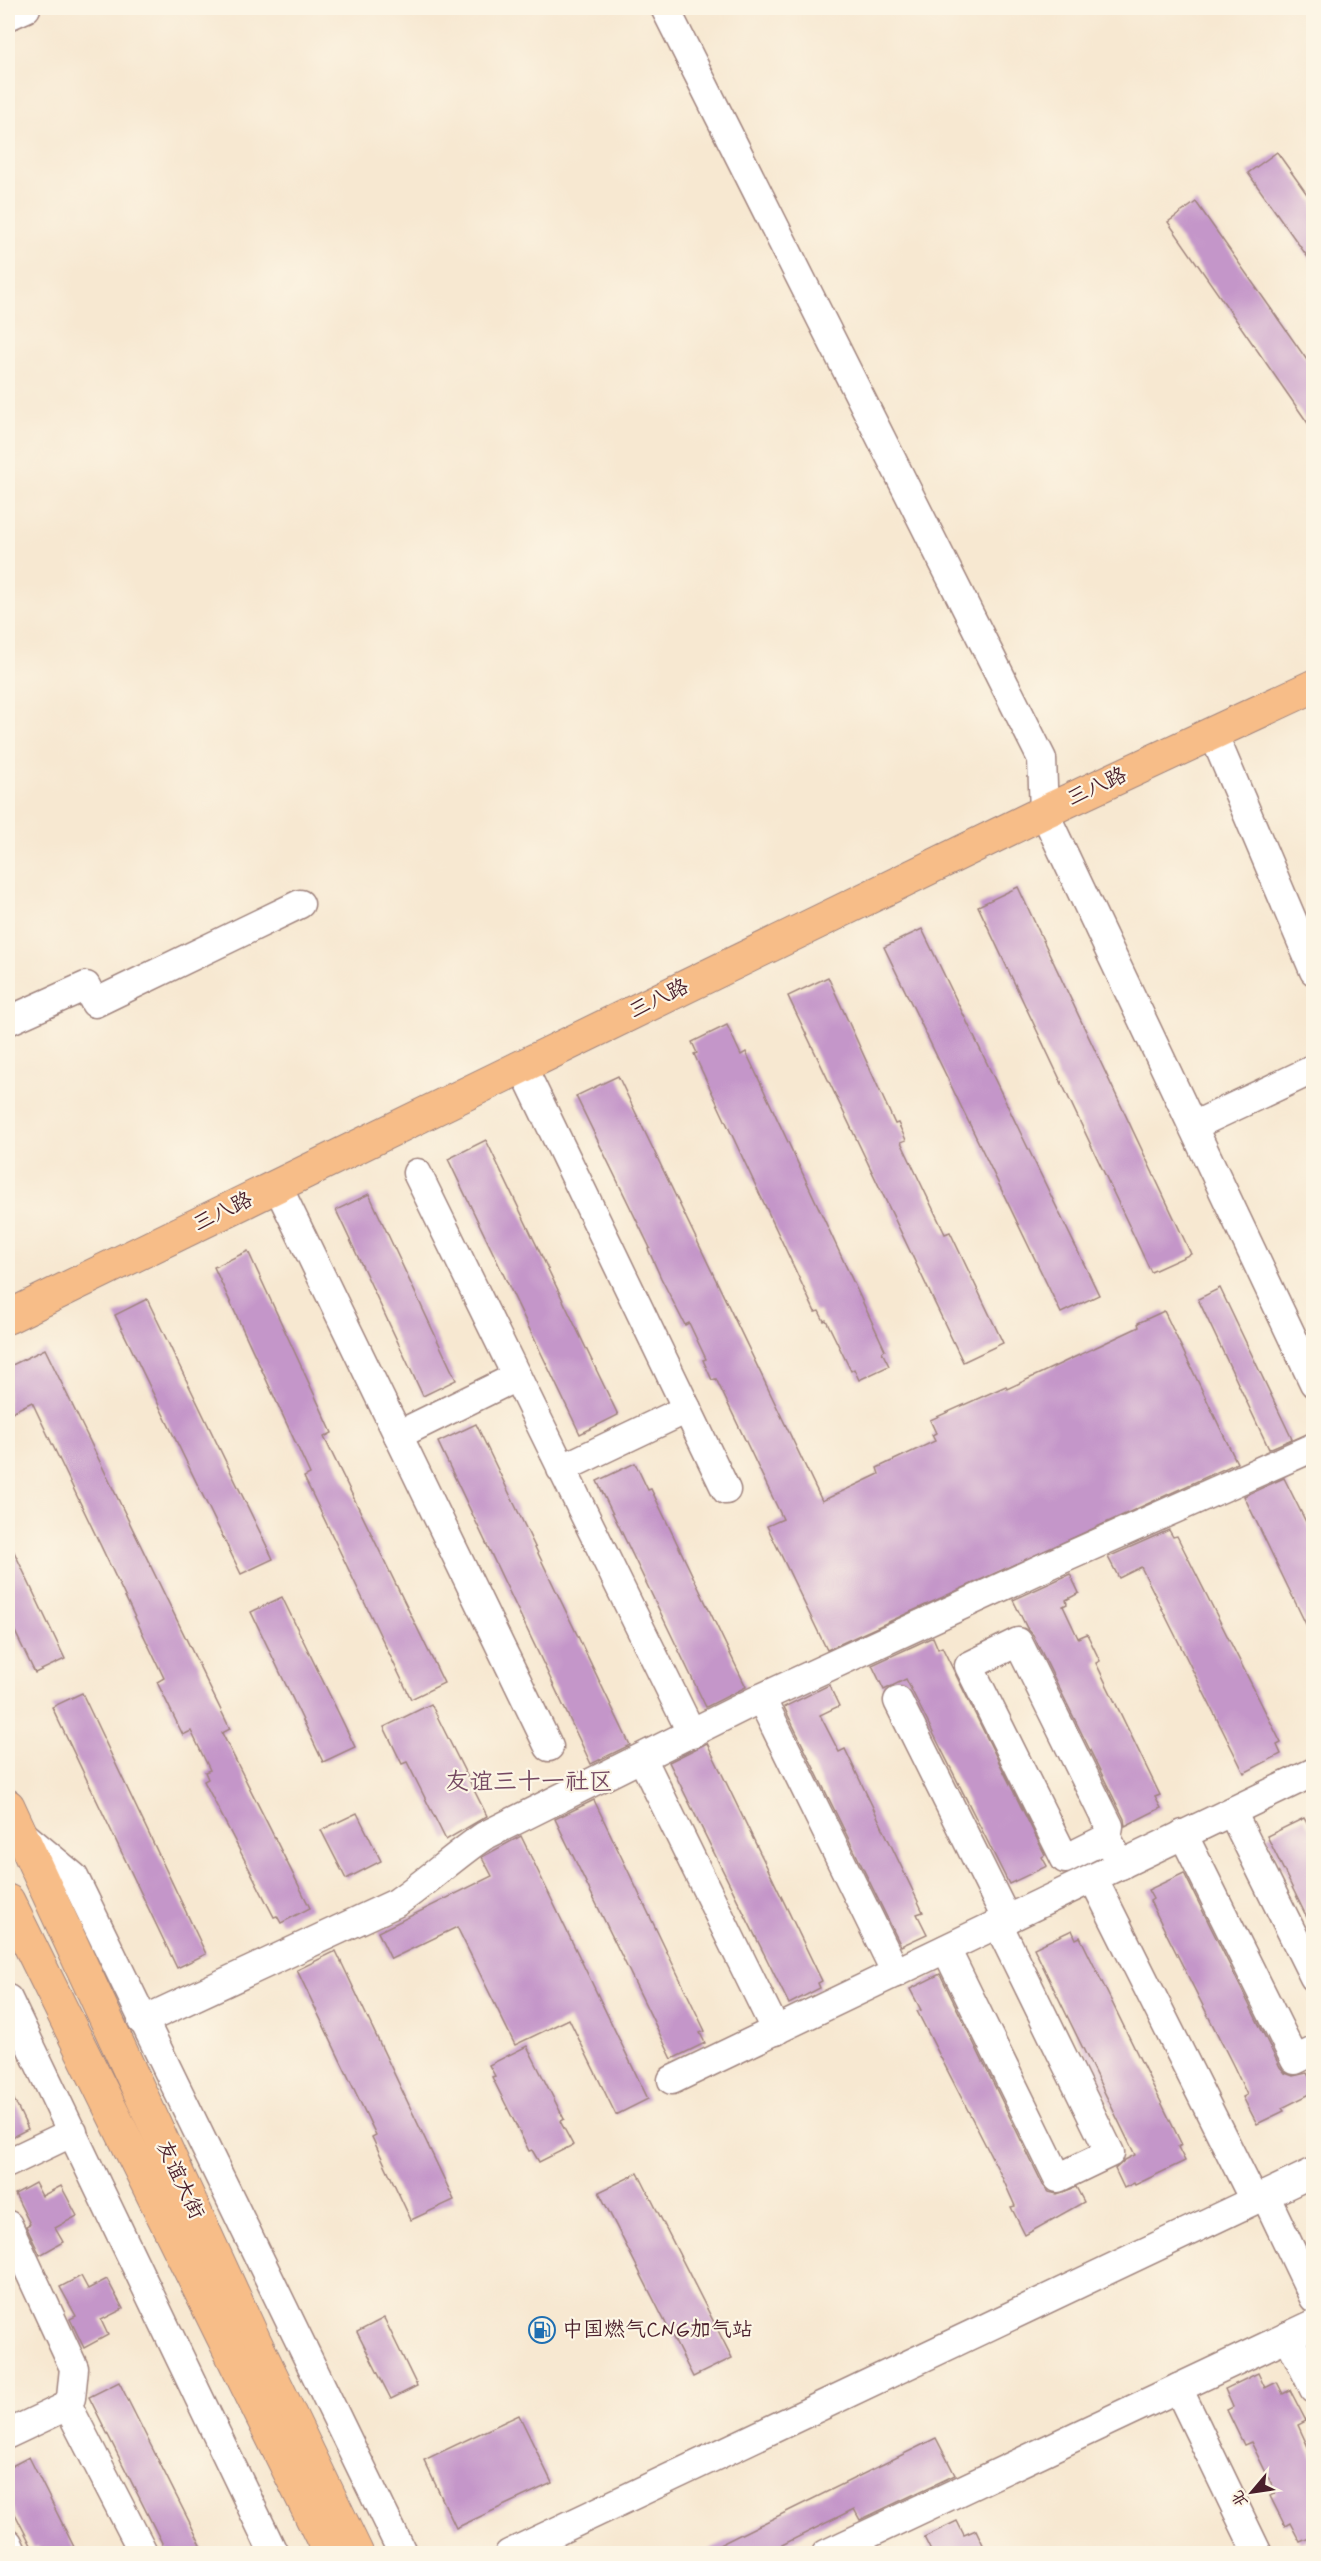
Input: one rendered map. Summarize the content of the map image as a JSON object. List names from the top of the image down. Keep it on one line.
{"streets":{"main road":["三八路","友谊大街"]},"districts":["友谊三十一社区"],"places":{"fuel station":["中国燃气CNG加气站"]},"north":"bottom left"}
